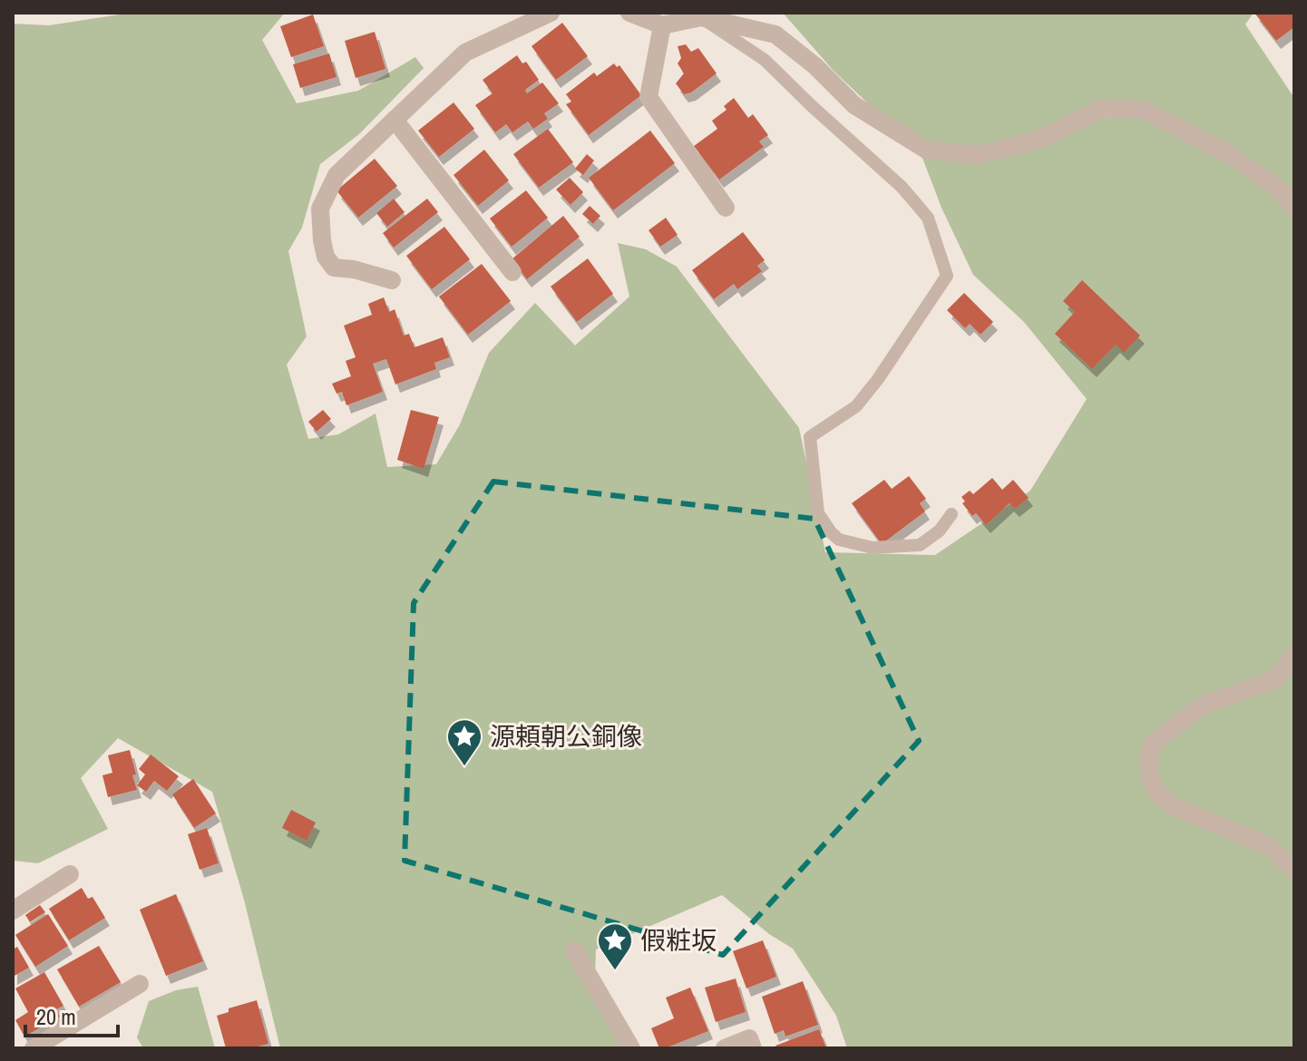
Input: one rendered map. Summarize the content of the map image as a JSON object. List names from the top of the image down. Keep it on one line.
{"places":{"place":["源頼朝公銅像","假粧坂"]},"scale_bar":"20 m"}
